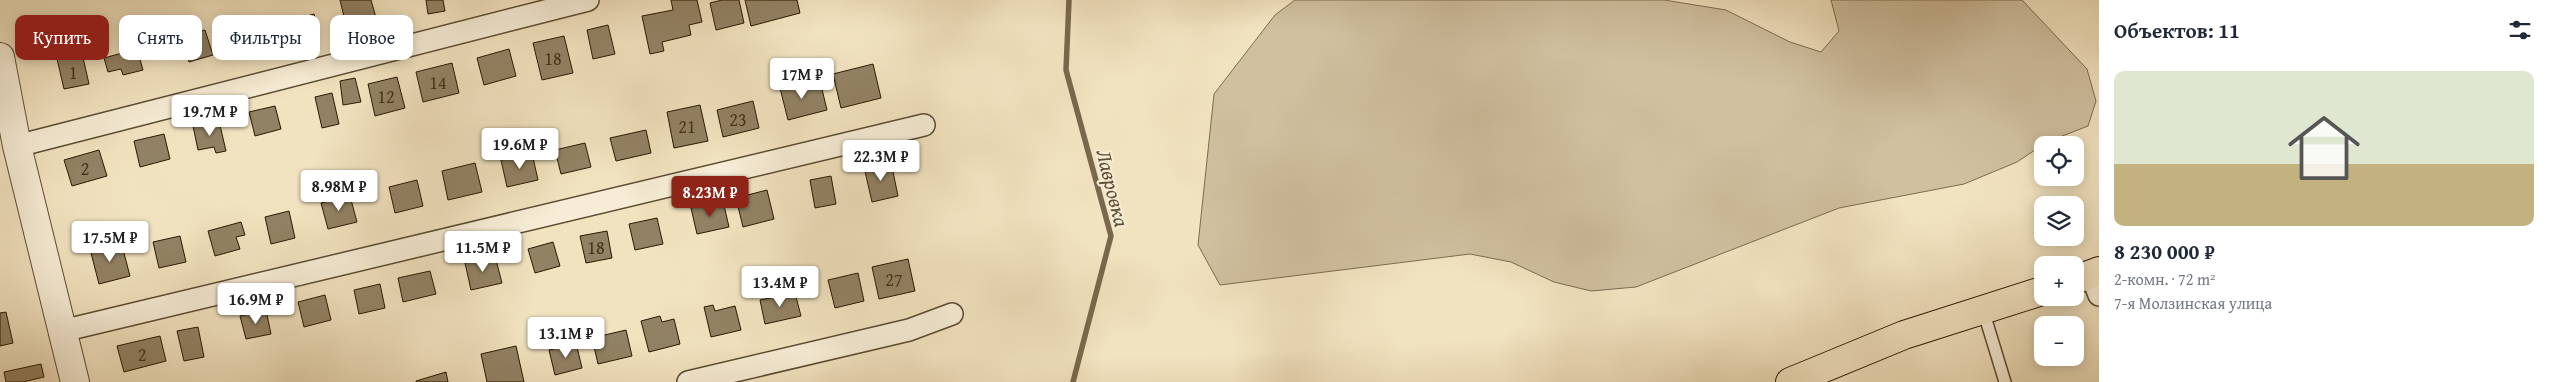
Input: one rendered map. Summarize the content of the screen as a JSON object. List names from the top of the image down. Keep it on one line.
{"water":["Лавровка"],"house_numbers":["18","1","14","12","23","21","2","18","27","2"],"page":{"heading":"Объектов: 11","chip":["Купить","Снять","Фильтры","Новое"],"price":["17M ₽","19.7M ₽","19.6M ₽","22.3M ₽","8.98M ₽","8.23M ₽","17.5M ₽","11.5M ₽","13.4M ₽","16.9M ₽","13.1M ₽"],"list":[{"name":"8 230 000 ₽","note":"2-комн. · 72 m² · 7-я Молзинская улица"}],"map_buttons":["+","−"]}}
